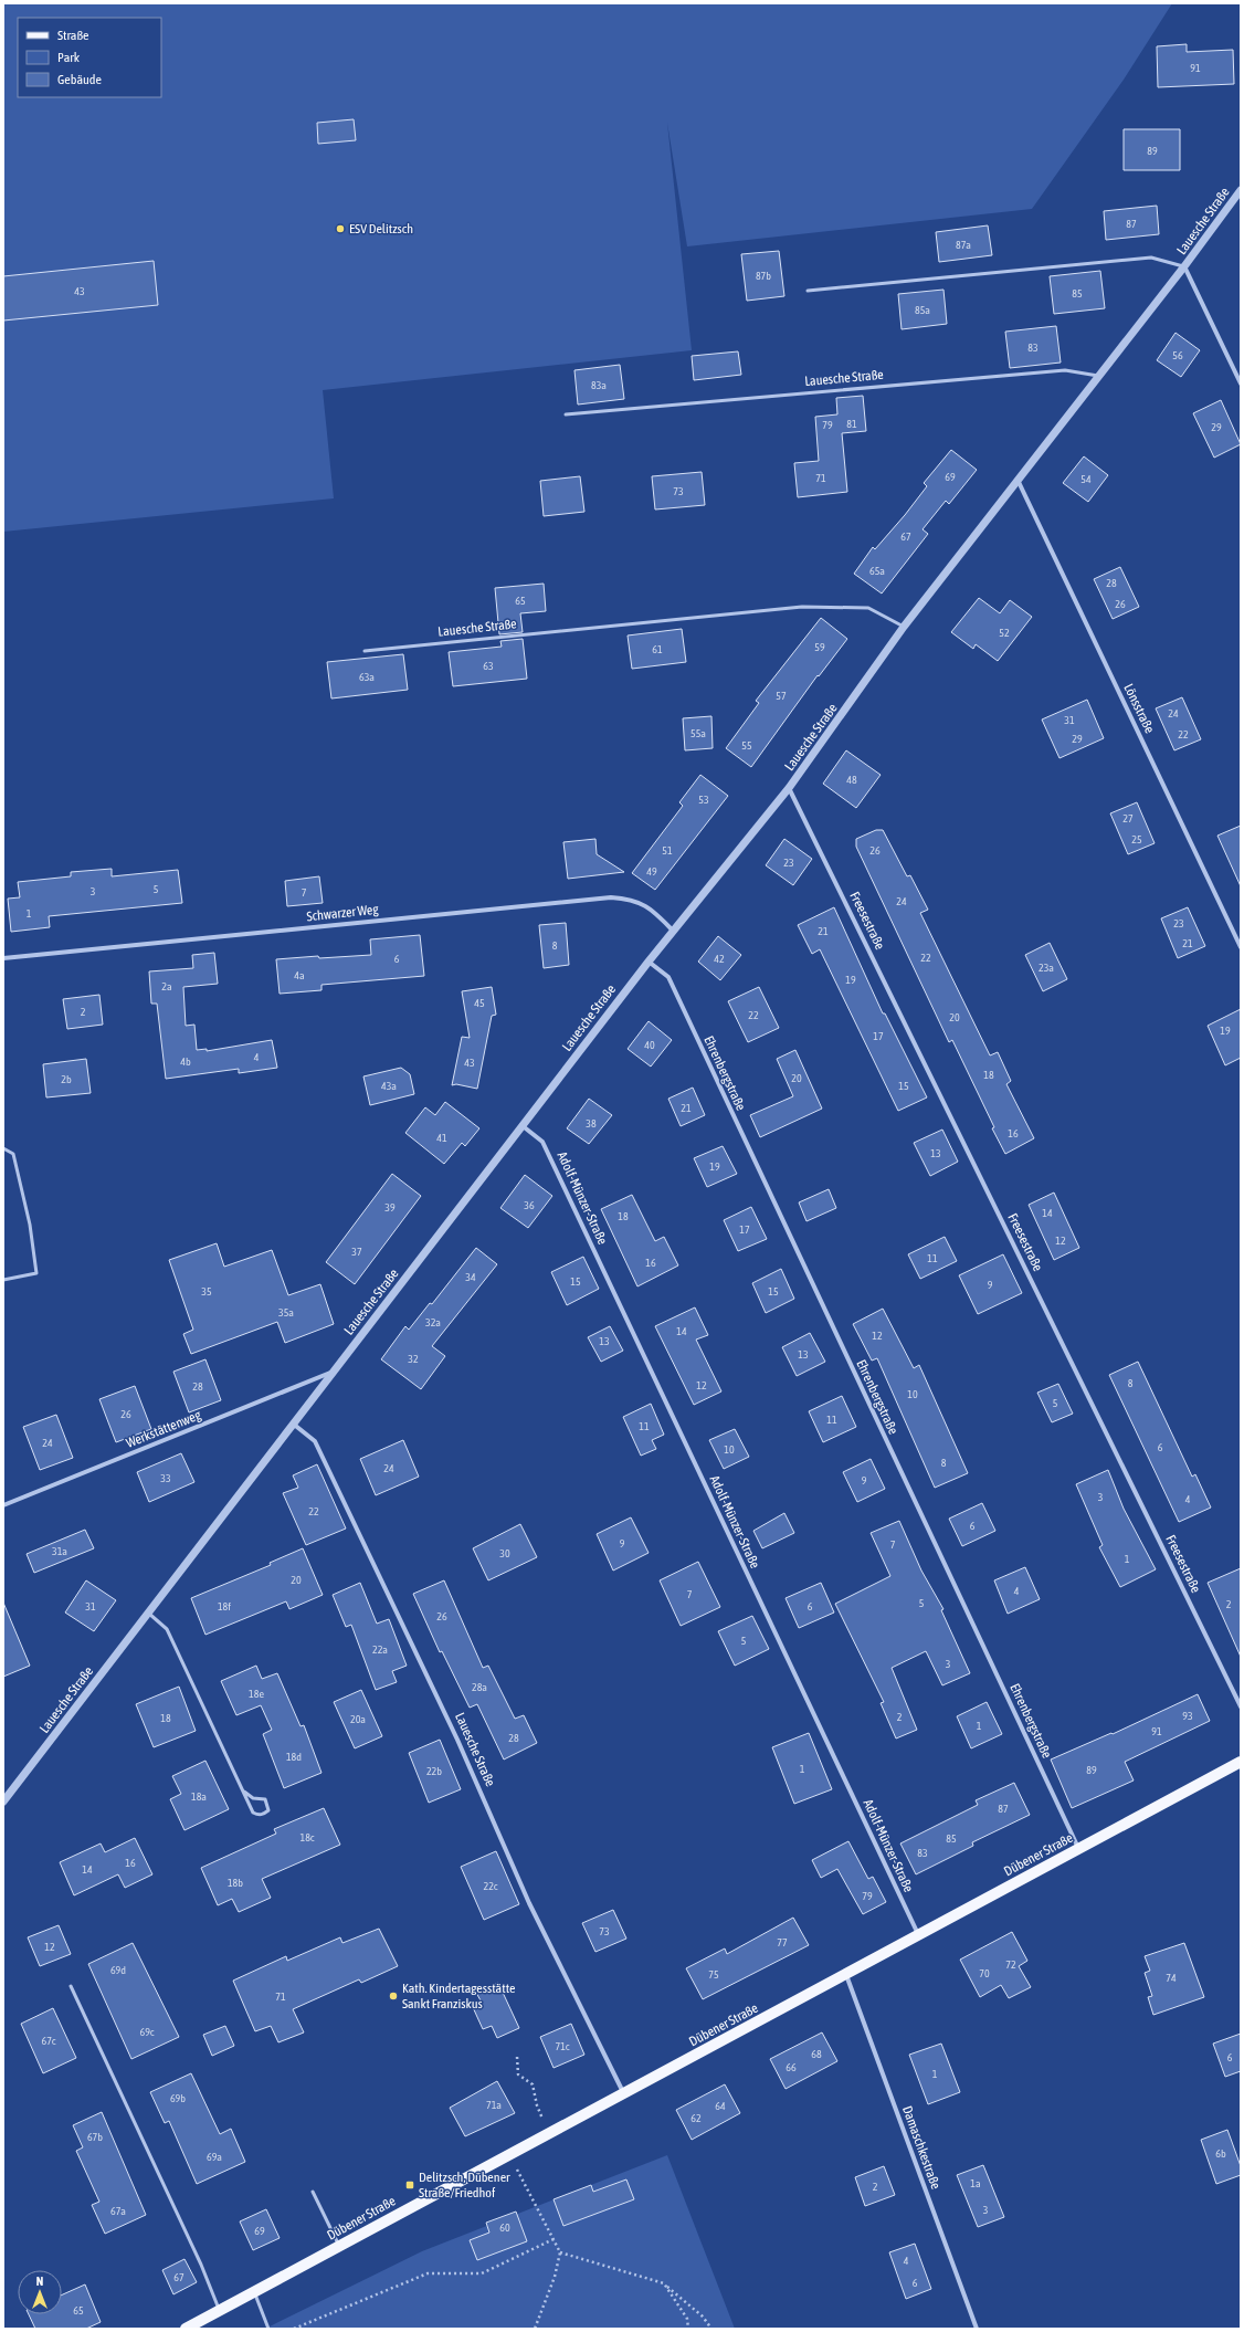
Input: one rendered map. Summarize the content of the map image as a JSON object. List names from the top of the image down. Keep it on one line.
{"streets":{"main road":["Dübener Straße"],"street":["Lauesche Straße","Lönsstraße","Schwarzer Weg","Freesestraße","Ehrenbergstraße","Adolf-Münzer-Straße","Werkstättenweg","Damaschkestraße"]},"crossings":[["Lauesche Straße","Lönsstraße"],["Lauesche Straße","Schwarzer Weg"],["Lauesche Straße","Freesestraße"],["Lauesche Straße","Ehrenbergstraße"],["Lauesche Straße","Adolf-Münzer-Straße"],["Lauesche Straße","Werkstättenweg"],["Lauesche Straße","Dübener Straße"],["Ehrenbergstraße","Dübener Straße"],["Adolf-Münzer-Straße","Dübener Straße"],["Dübener Straße","Damaschkestraße"]],"places":{"other":["ESV Delitzsch","Kath. Kindertagesstätte Sankt Franziskus"],"transit":["Delitzsch, Dübener Straße/Friedhof"]},"house_numbers":["91","89","87","87a","87b","43","85","85a","83","56","83a","81","79","29","69","71","54","73","67","65a","28","65","26","52","59","61","63","63a","57","24","31","55a","22","29","55","48","53","27","25","51","26","23","49","5","3","7","24","1","23","21","21","8","22","6","42","23a","4a","19","2a","45","2","22","20","19","17","40","4","4b","43","18","20","2b","43a","15","21","38","16","41","13","19","36","39","14","18","17","12","37","11","16","34","15","9","35","15","35a","32a","14","12","13","13","32","8","12","28","10","5","26","11","11","24","6","10","8","24","33","9","3","4","22","6","9","7","31a","30","1","20","4","7","5","2","31","18f","6","26","5","22a","3","28a","18e","93","2","18","20a","1","91","28","18d","1","89","22b","18a","87","18c","85","83","16","14","18b","22c","79","73","77","12","72","69d","70","75","74","71","69c","67c","71c","68","6","66","1","69b","71a","64","62","67b","6b","69a","1a","2","3","67a","60","69","4","67","6","65"],"legend":["Straße","Park","Gebäude"],"north":"top"}
